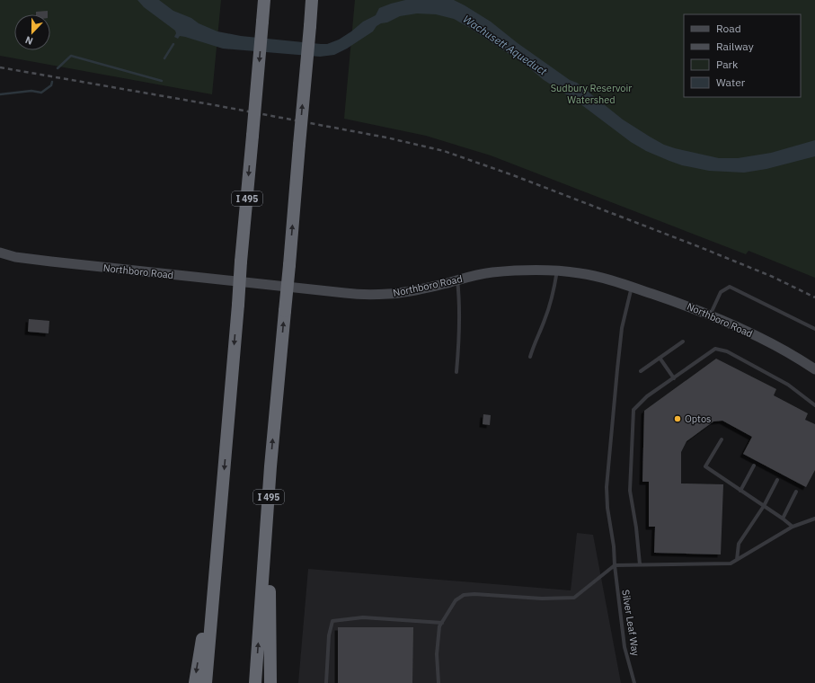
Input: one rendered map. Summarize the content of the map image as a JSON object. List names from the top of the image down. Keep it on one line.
{"streets":{"highway":["I 495"],"main road":["Northboro Road"],"lane":["Silver Leaf Way"]},"crossings":[["Northboro Road","Silver Leaf Way"]],"water":["Wachusett Aqueduct"],"parks":["Sudbury Reservoir Watershed"],"places":["Optos"],"legend":["Road","Railway","Park","Water"],"north":"bottom"}
